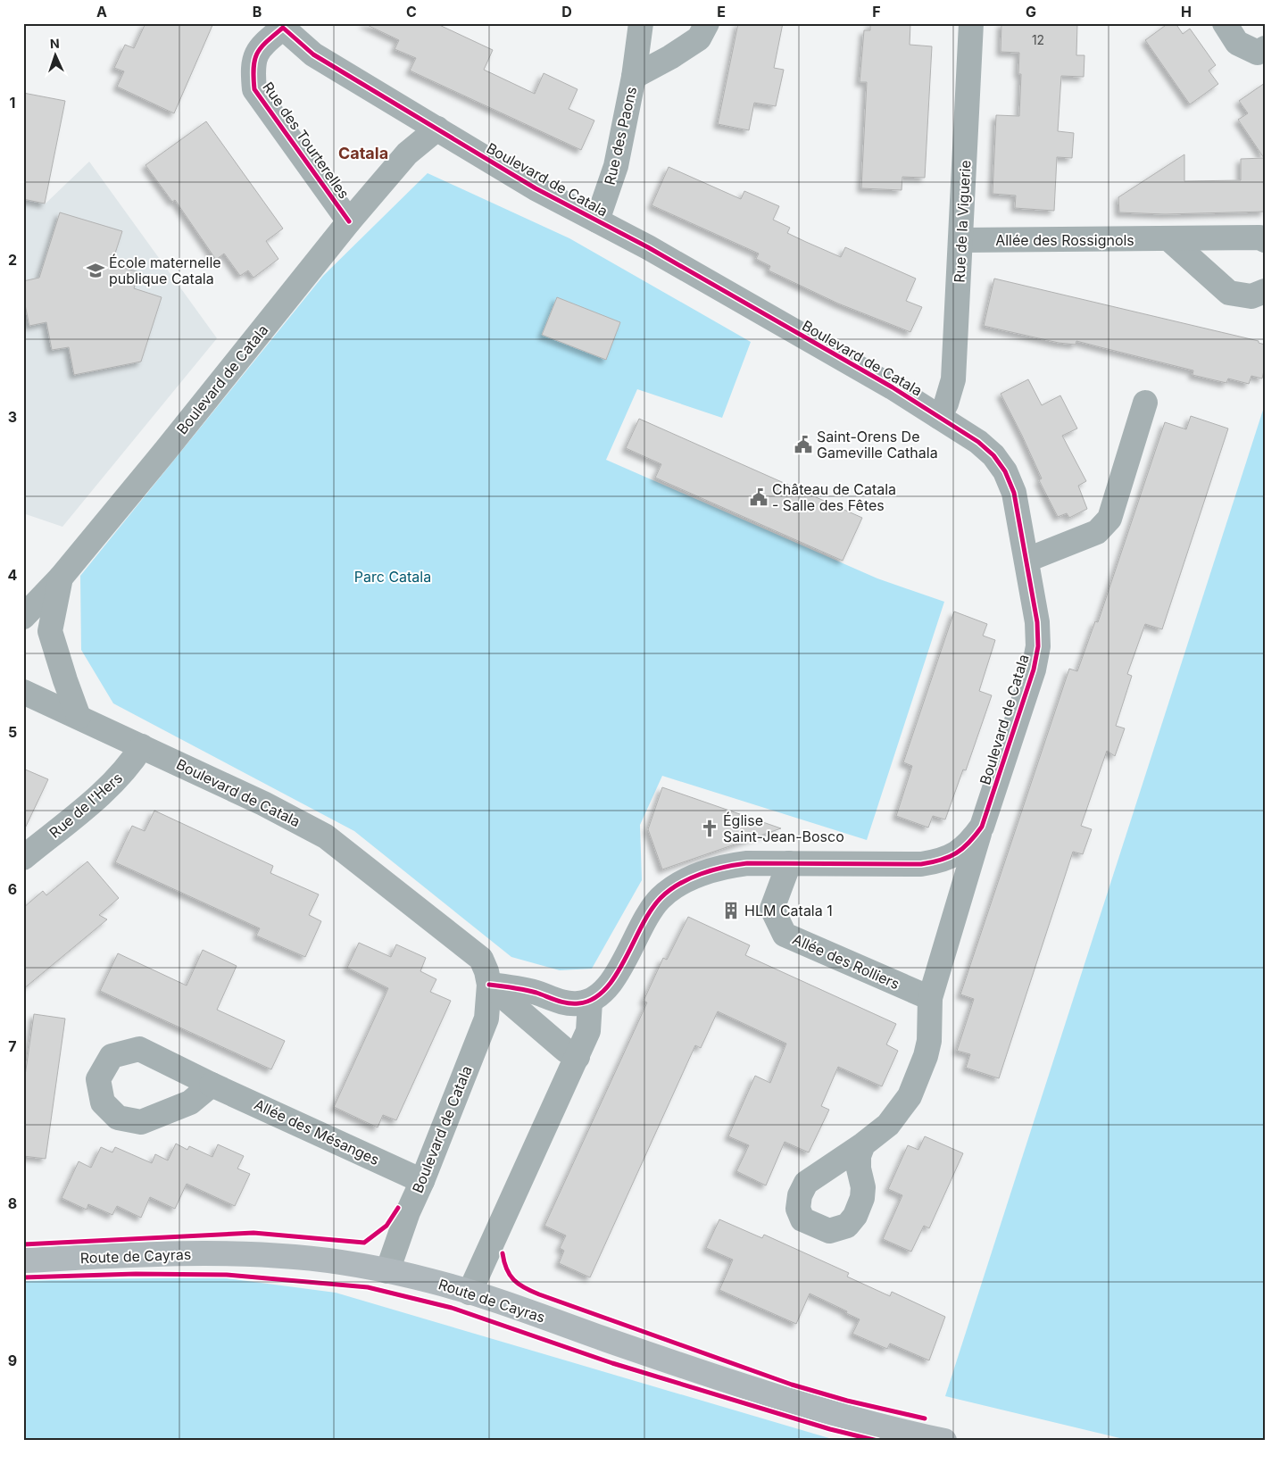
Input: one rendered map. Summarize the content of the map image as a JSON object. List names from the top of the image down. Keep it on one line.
{"streets":{"street":["Rue des Paons","Rue des Tourterelles","Boulevard de Catala","Rue de la Viguerie","Allée des Rossignols","Rue de l'Hers","Allée des Rolliers","Allée des Mésanges","Route de Cayras"]},"crossings":[["Rue des Paons","Boulevard de Catala"],["Rue des Tourterelles","Boulevard de Catala"],["Boulevard de Catala","Rue de la Viguerie"],["Boulevard de Catala","Rue de l'Hers"],["Boulevard de Catala","Allée des Rolliers"],["Boulevard de Catala","Allée des Mésanges"],["Boulevard de Catala","Route de Cayras"],["Rue de la Viguerie","Allée des Rossignols"]],"districts":["Catala"],"parks":["Parc Catala"],"places":{"school or university":["École maternelle publique Catala"],"public building":["Saint-Orens De Gameville Cathala","Château de Catala - Salle des Fêtes"],"church":["Église Saint-Jean-Bosco"],"building":["HLM Catala 1"]},"house_numbers":["12"],"north":"top","grid":{"columns":["A","B","C","D","E","F","G","H"],"rows":["1","2","3","4","5","6","7","8","9"]}}
